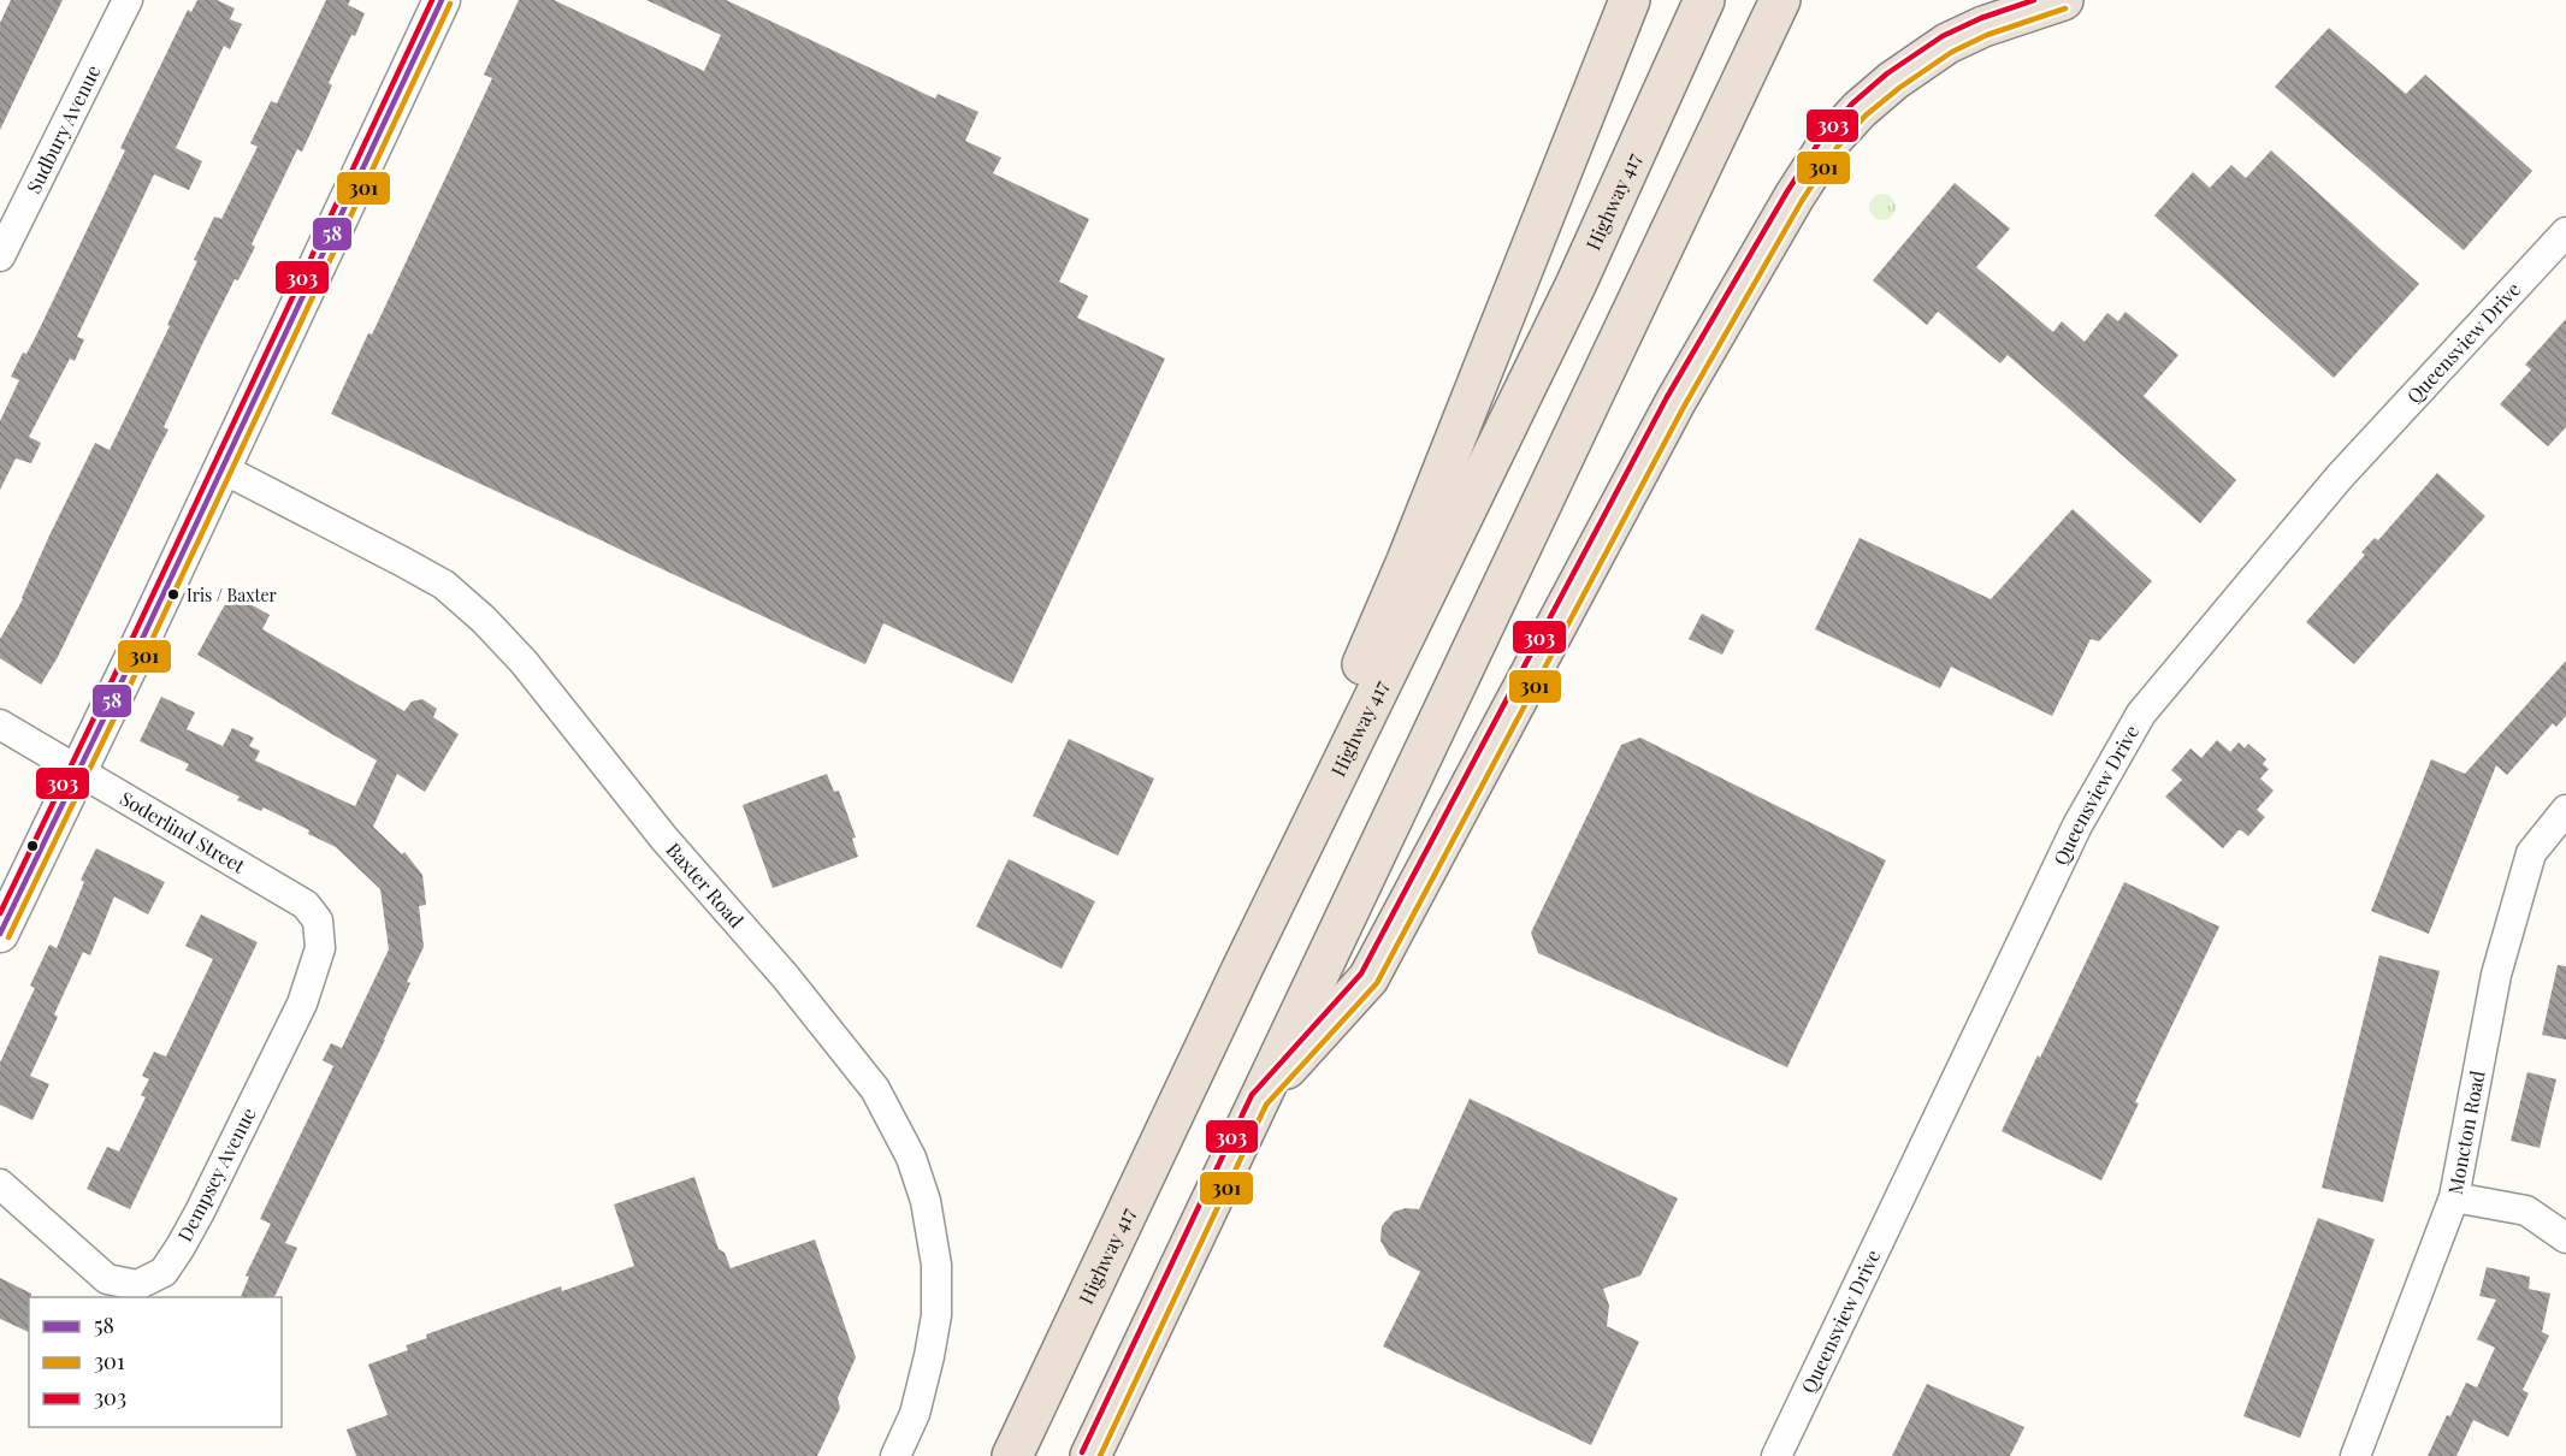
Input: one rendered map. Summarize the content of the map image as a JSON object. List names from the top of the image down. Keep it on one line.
{"streets":{"highway":["Highway 417"],"street":["Sudbury Avenue","Queensview Drive","Soderlind Street","Baxter Road","Moncton Road","Dempsey Avenue"]},"crossings":[["Soderlind Street","Dempsey Avenue"]],"places":["Iris / Baxter"],"lines":["transit line 58","transit line 303","transit line 301"],"legend":["58","301","303"]}
